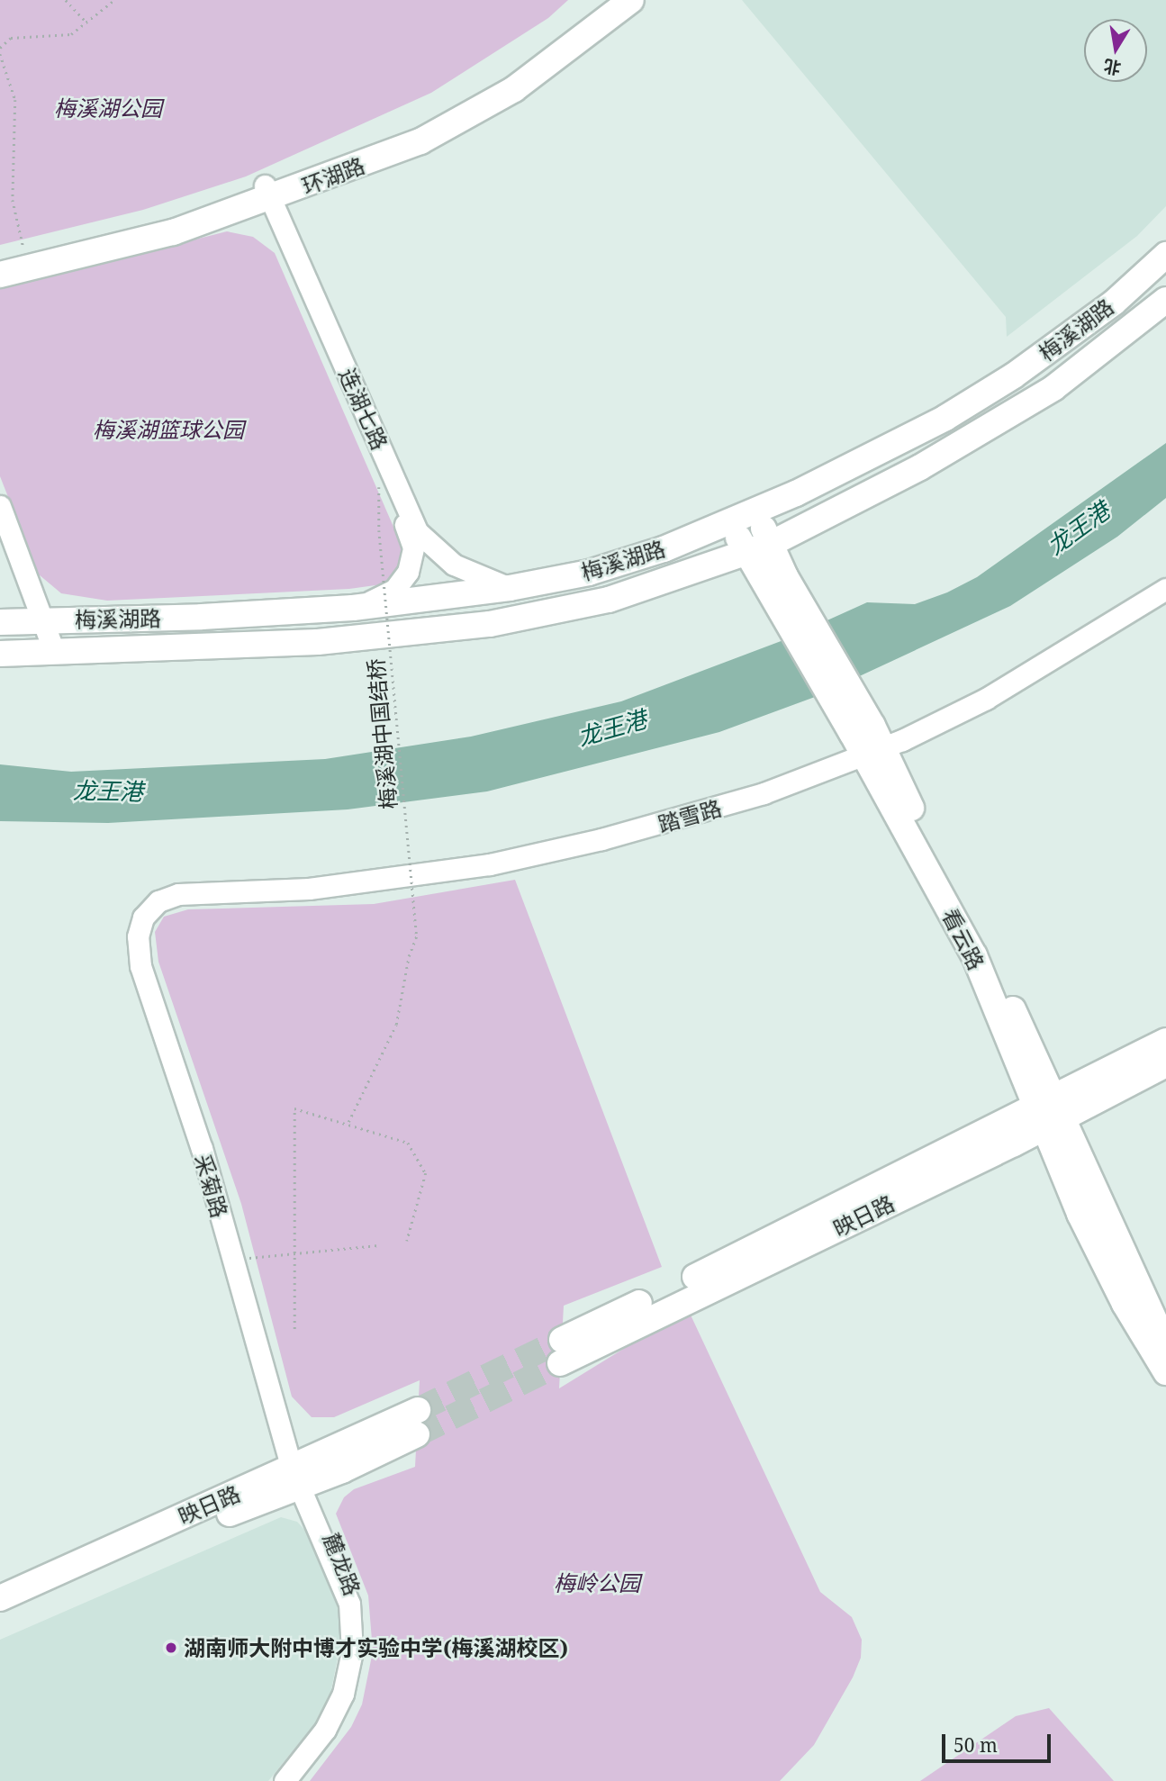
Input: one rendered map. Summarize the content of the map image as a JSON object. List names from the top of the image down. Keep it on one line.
{"streets":{"main road":["环湖路","梅溪湖路","看云路","映日路"],"street":["连湖七路","踏雪路","采菊路","麓龙路"],"path":["梅溪湖中国结桥"]},"crossings":[["环湖路","连湖七路"],["梅溪湖路","连湖七路"],["连湖七路","梅溪湖中国结桥"],["踏雪路","看云路"],["踏雪路","采菊路"],["看云路","映日路"],["采菊路","映日路"],["采菊路","麓龙路"],["映日路","麓龙路"]],"water":["龙王港"],"parks":["梅溪湖公园","梅溪湖篮球公园","梅岭公园"],"places":["湖南师大附中博才实验中学(梅溪湖校区)"],"scale_bar":"50 m","north":"bottom"}
